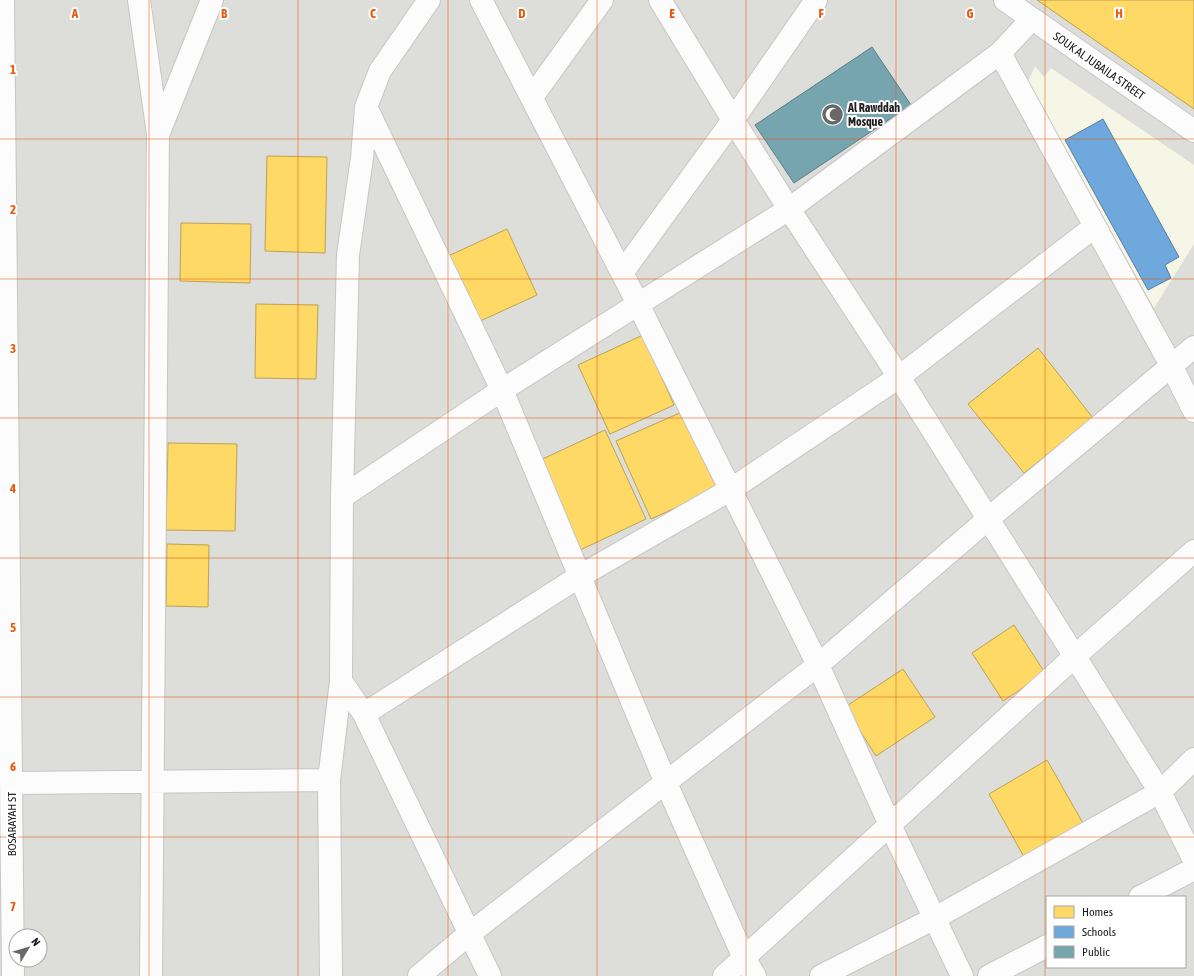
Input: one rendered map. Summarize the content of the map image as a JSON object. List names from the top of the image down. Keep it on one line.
{"streets":{"street":["SOUK AL JUBAILA STREET","BOSARAYAH ST"]},"places":{"mosque":["Al Rawddah Mosque"]},"legend":["Homes","Schools","Public"],"north":"top right","grid":{"columns":["A","B","C","D","E","F","G","H"],"rows":["1","2","3","4","5","6","7"]}}
